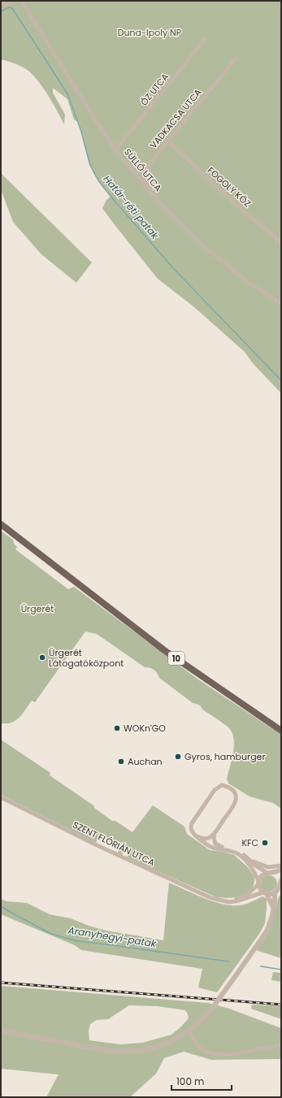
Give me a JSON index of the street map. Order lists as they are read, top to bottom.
{
  "streets": {
    "main road": ["10"],
    "street": [
      "ŐZ UTCA",
      "VADKACSA UTCA",
      "SÜLLŐ UTCA",
      "FOGOLY KÖZ",
      "SZENT FLÓRIÁN UTCA"
    ]
  },
  "crossings": [
    ["ŐZ UTCA", "SÜLLŐ UTCA"],
    ["VADKACSA UTCA", "SÜLLŐ UTCA"],
    ["VADKACSA UTCA", "FOGOLY KÖZ"]
  ],
  "water": ["Határ-réti patak", "Aranyhegyi-patak"],
  "parks": ["Duna-Ipoly NP", "Ürgerét"],
  "places": [
    "Ürgerét Látogatóközpont",
    "WOKn'GO",
    "Gyros, hamburger",
    "Auchan",
    "KFC"
  ],
  "scale_bar": "100 m"
}
